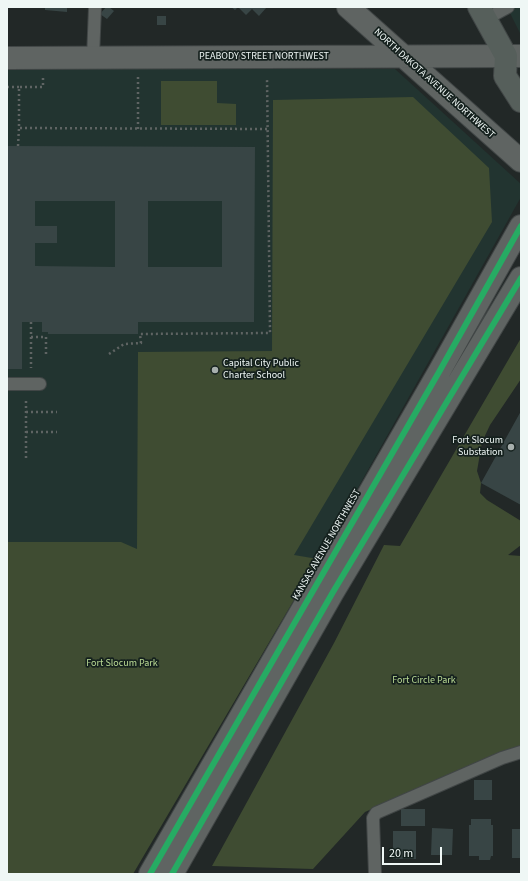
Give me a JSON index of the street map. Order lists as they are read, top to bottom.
{
  "streets": {
    "street": ["PEABODY STREET NORTHWEST", "NORTH DAKOTA AVENUE NORTHWEST", "KANSAS AVENUE NORTHWEST"]
  },
  "crossings": [
    ["PEABODY STREET NORTHWEST", "NORTH DAKOTA AVENUE NORTHWEST"]
  ],
  "parks": ["Fort Slocum Park", "Fort Circle Park"],
  "places": ["Capital City Public Charter School", "Fort Slocum Substation"],
  "scale_bar": "20 m"
}
